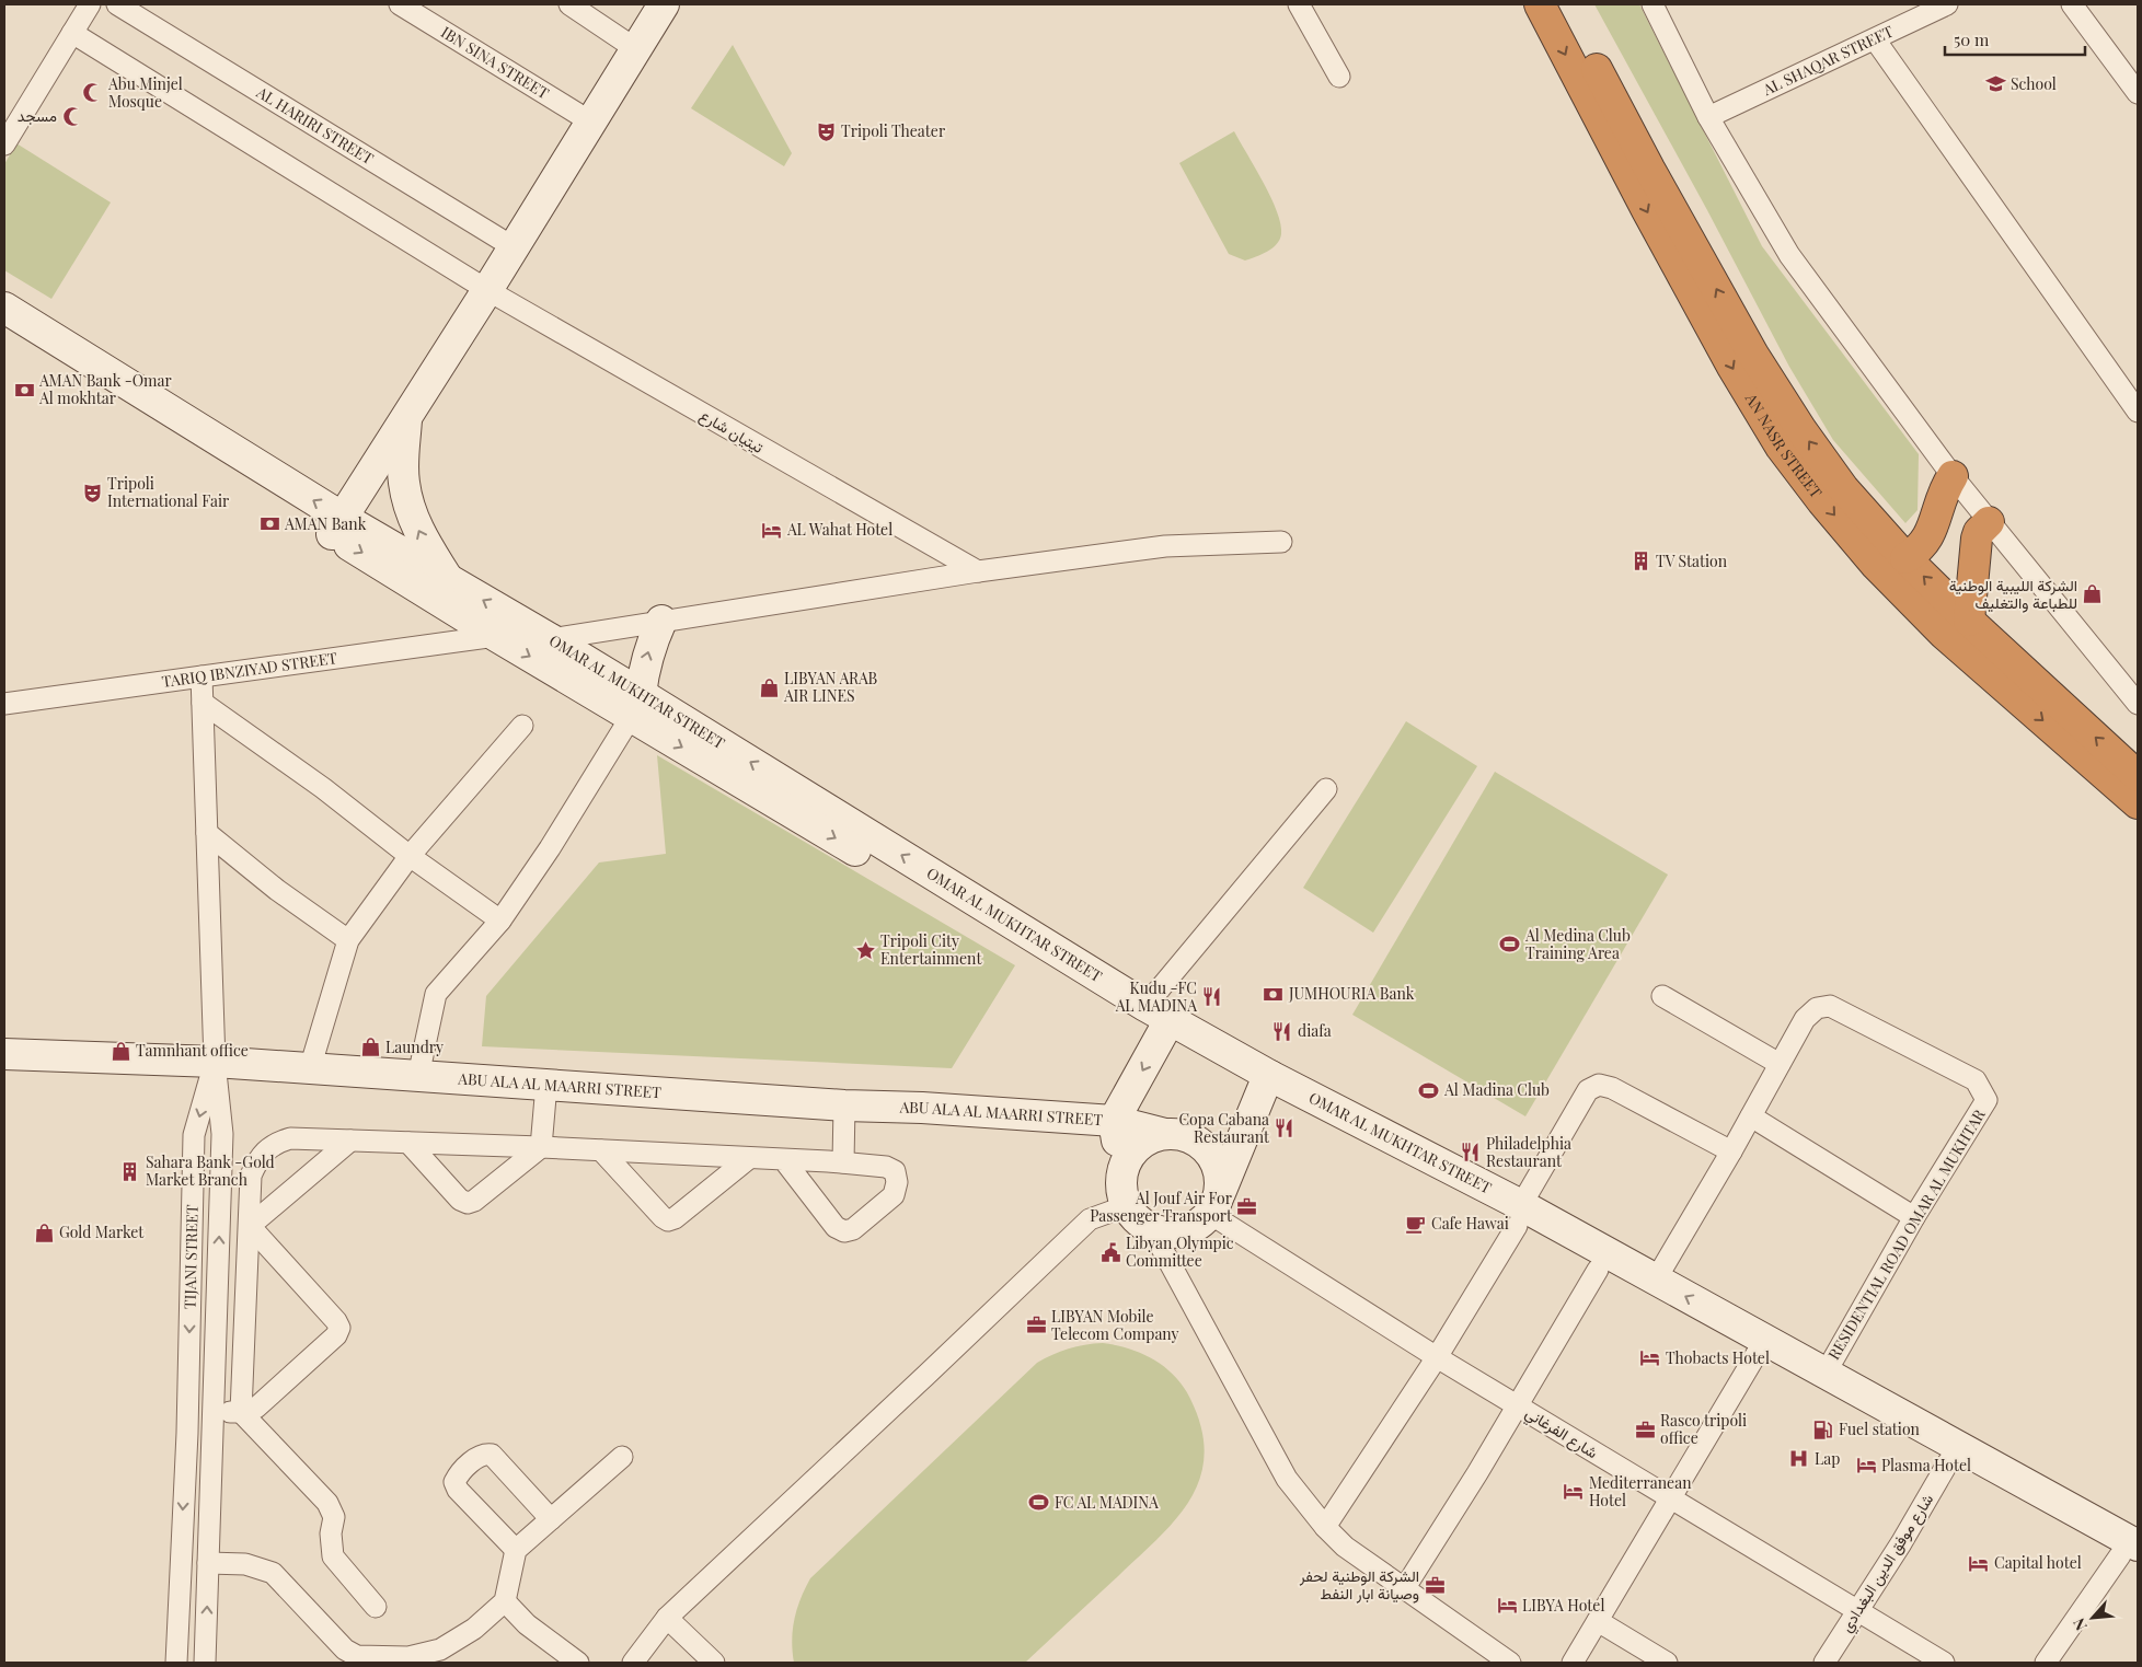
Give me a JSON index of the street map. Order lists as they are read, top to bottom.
{
  "streets": {
    "highway": ["AN NASR STREET"],
    "main road": ["OMAR AL MUKHTAR STREET", "ABU ALA AL MAARRI STREET"],
    "street": [
      "AL SHAQAR STREET",
      "IBN SINA STREET",
      "AL HARIRI STREET",
      "تيتيان شارع",
      "TARIQ IBNZIYAD STREET",
      "RESIDENTIAL ROAD OMAR AL MUKHTAR",
      "TIJANI STREET",
      "شارع الفرغاني",
      "شارع موفق الدين البغدادي"
    ]
  },
  "crossings": [
    ["TARIQ IBNZIYAD STREET", "OMAR AL MUKHTAR STREET"],
    ["OMAR AL MUKHTAR STREET", "RESIDENTIAL ROAD OMAR AL MUKHTAR"],
    ["OMAR AL MUKHTAR STREET", "شارع موفق الدين البغدادي"],
    ["ABU ALA AL MAARRI STREET", "TIJANI STREET"],
    ["ABU ALA AL MAARRI STREET", "شارع الفرغاني"],
    ["شارع الفرغاني", "شارع موفق الدين البغدادي"]
  ],
  "places": {
    "school or university": ["School"],
    "mosque": ["Abu Minjel Mosque", "مسجد"],
    "theatre": ["Tripoli Theater", "Tripoli International Fair"],
    "bank": ["AMAN Bank -Omar Al mokhtar", "AMAN Bank", "JUMHOURIA Bank"],
    "hotel": [
      "AL Wahat Hotel",
      "Thobacts Hotel",
      "Plasma Hotel",
      "Mediterranean Hotel",
      "Capital hotel",
      "LIBYA Hotel"
    ],
    "building": ["TV Station", "Sahara Bank -Gold Market Branch"],
    "shop": [
      "الشركة الليبية الوطنية للطباعة والتغليف",
      "LIBYAN ARAB AIR LINES",
      "Laundry",
      "Tamnhant office",
      "Gold Market"
    ],
    "sports": ["Al Medina Club Training Area", "Al Madina Club", "FC AL MADINA"],
    "place": ["Tripoli City Entertainment"],
    "restaurant": [
      "Kudu -FC AL MADINA",
      "diafa",
      "Copa Cabana Restaurant",
      "Philadelphia Restaurant"
    ],
    "office": [
      "Al Jouf Air For Passenger Transport",
      "LIBYAN Mobile Telecom Company",
      "Rasco tripoli office",
      "الشركة الوطنية لحفر وصيانة ابار النفط"
    ],
    "cafe": ["Cafe Hawai"],
    "public building": ["Libyan Olympic Committee"],
    "fuel station": ["Fuel station"],
    "hospital": ["Lap"]
  },
  "scale_bar": "50 m",
  "north": "bottom left"
}
